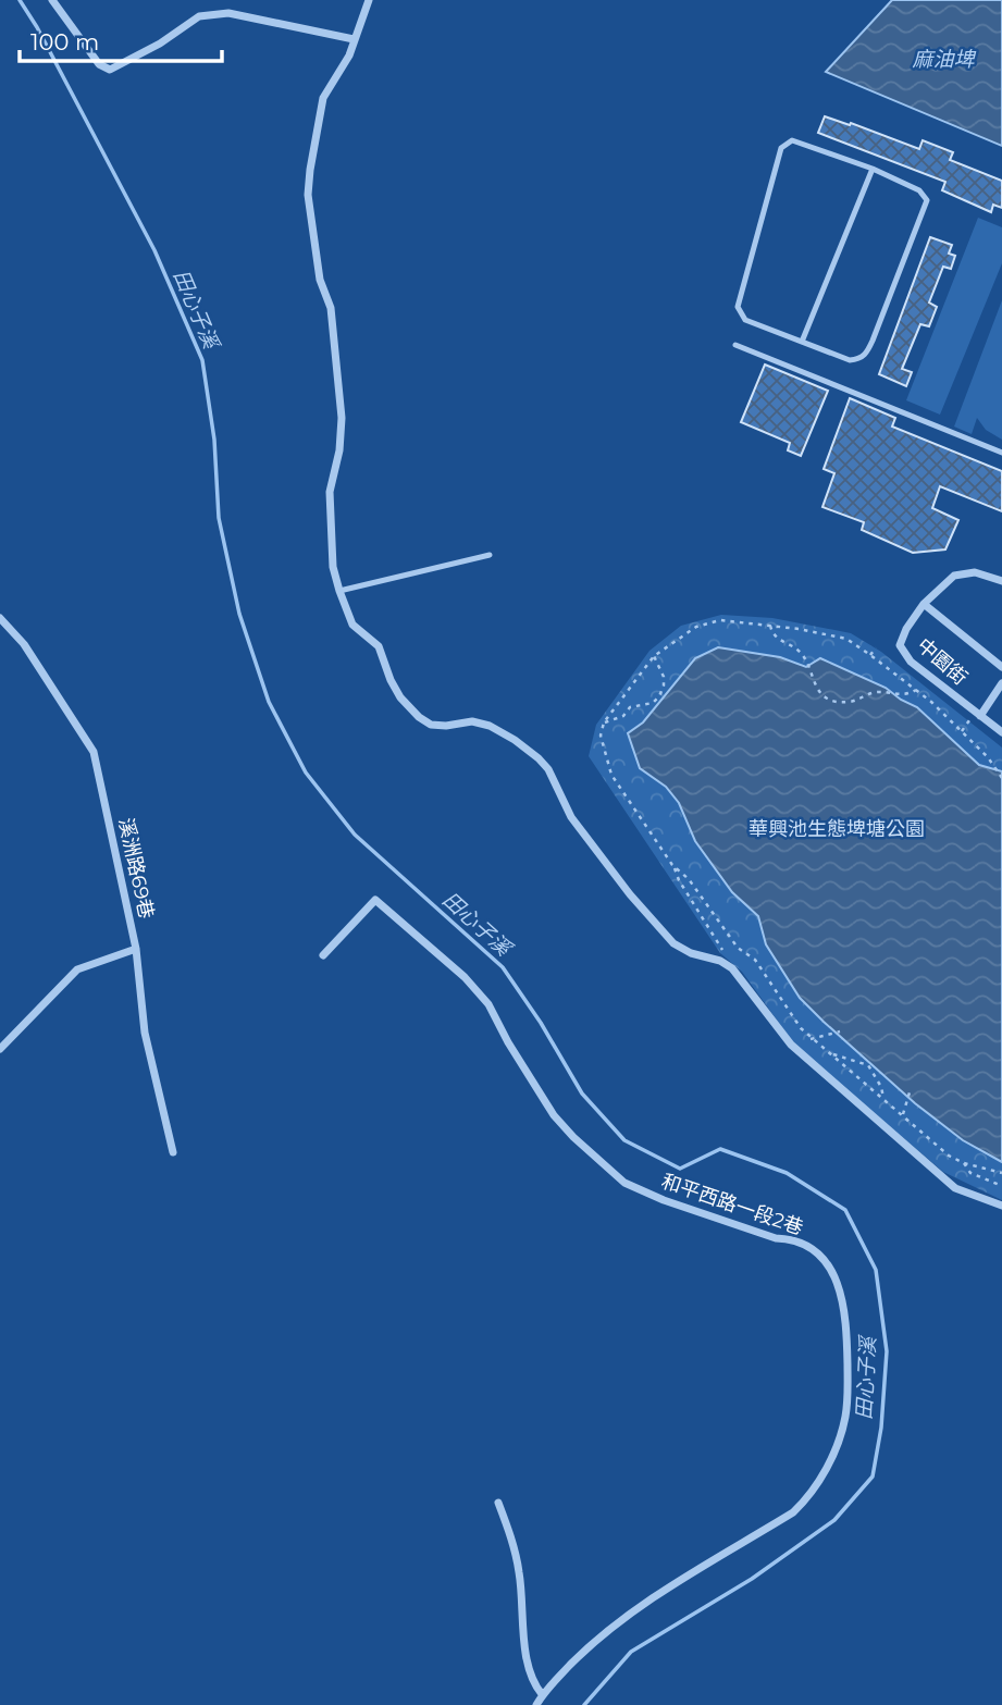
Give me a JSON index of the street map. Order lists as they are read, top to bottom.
{
  "streets": {
    "street": ["中園街", "溪洲路69巷", "和平西路一段2巷"]
  },
  "water": ["麻油埤", "田心子溪"],
  "parks": ["華興池生態埤塘公園"],
  "scale_bar": "100 m"
}
